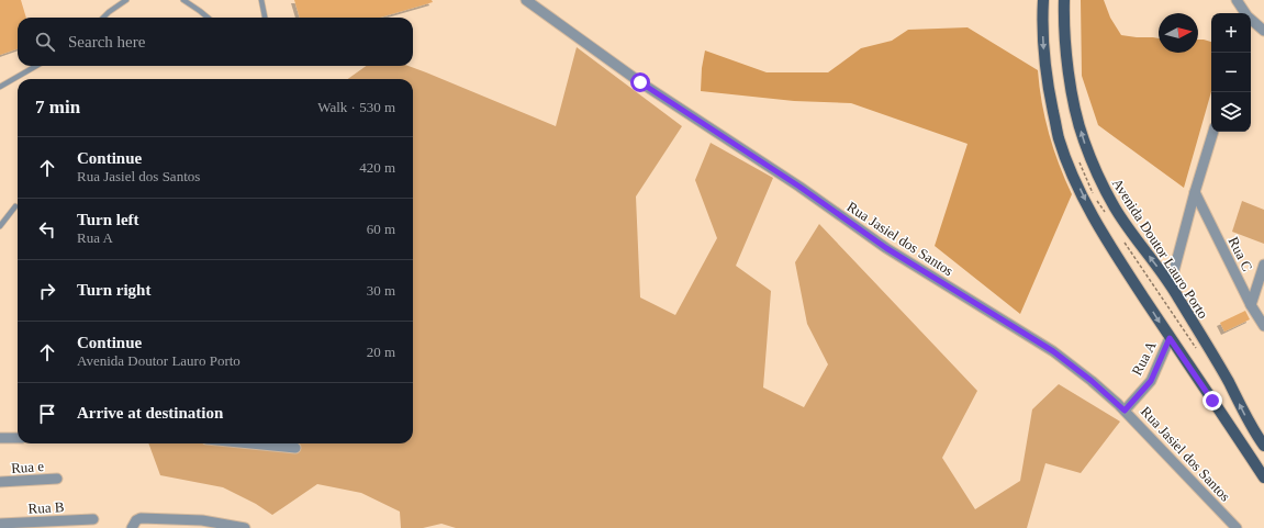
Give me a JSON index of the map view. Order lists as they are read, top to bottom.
{
  "streets": {
    "main road": ["Avenida Doutor Lauro Porto"],
    "street": [
      "Rua Jasiel dos Santos",
      "Rua C",
      "Rua A",
      "Rua e",
      "Rua B"
    ]
  },
  "crossings": [
    ["Rua Jasiel dos Santos", "Rua A"]
  ],
  "north": "right",
  "page": {
    "map_buttons": ["+", "−"],
    "search": "Search here",
    "heading": ["7 min", "Walk · 530 m"],
    "list": [
      ["Continue", "Rua Jasiel dos Santos", "420 m"],
      ["Turn left", "Rua A", "60 m"],
      ["Turn right", "30 m"],
      ["Continue", "Avenida Doutor Lauro Porto", "20 m"],
      "Arrive at destination"
    ]
  }
}
